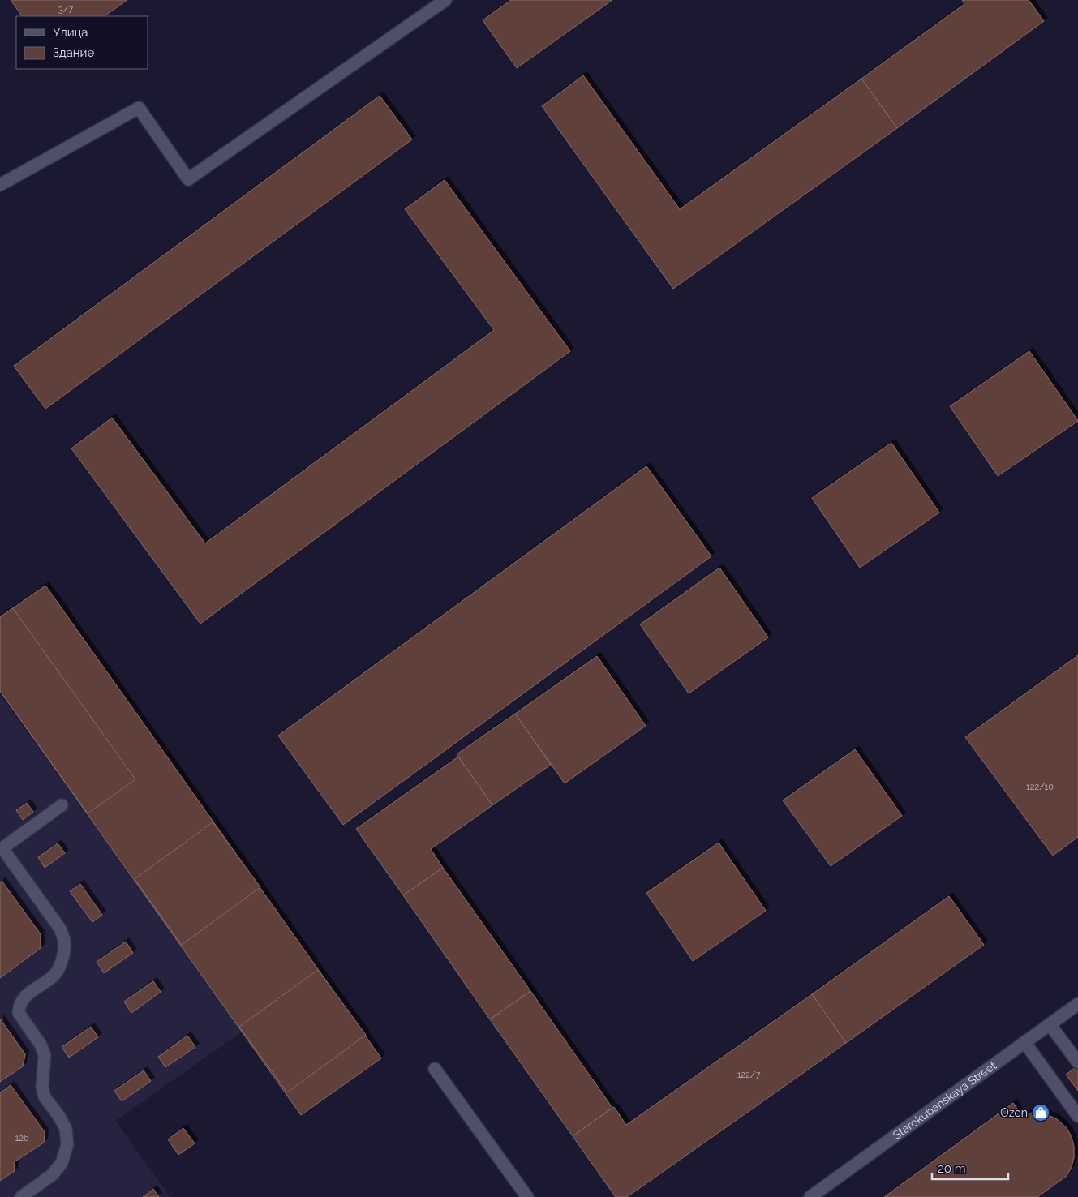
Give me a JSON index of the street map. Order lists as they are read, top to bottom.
{
  "streets": {
    "street": ["Starokubanskaya Street"]
  },
  "places": {
    "shop": ["Ozon"]
  },
  "house_numbers": [
    "3/7",
    "122/10",
    "122/7",
    "126"
  ],
  "legend": ["Улица", "Здание"],
  "scale_bar": "20 m"
}
